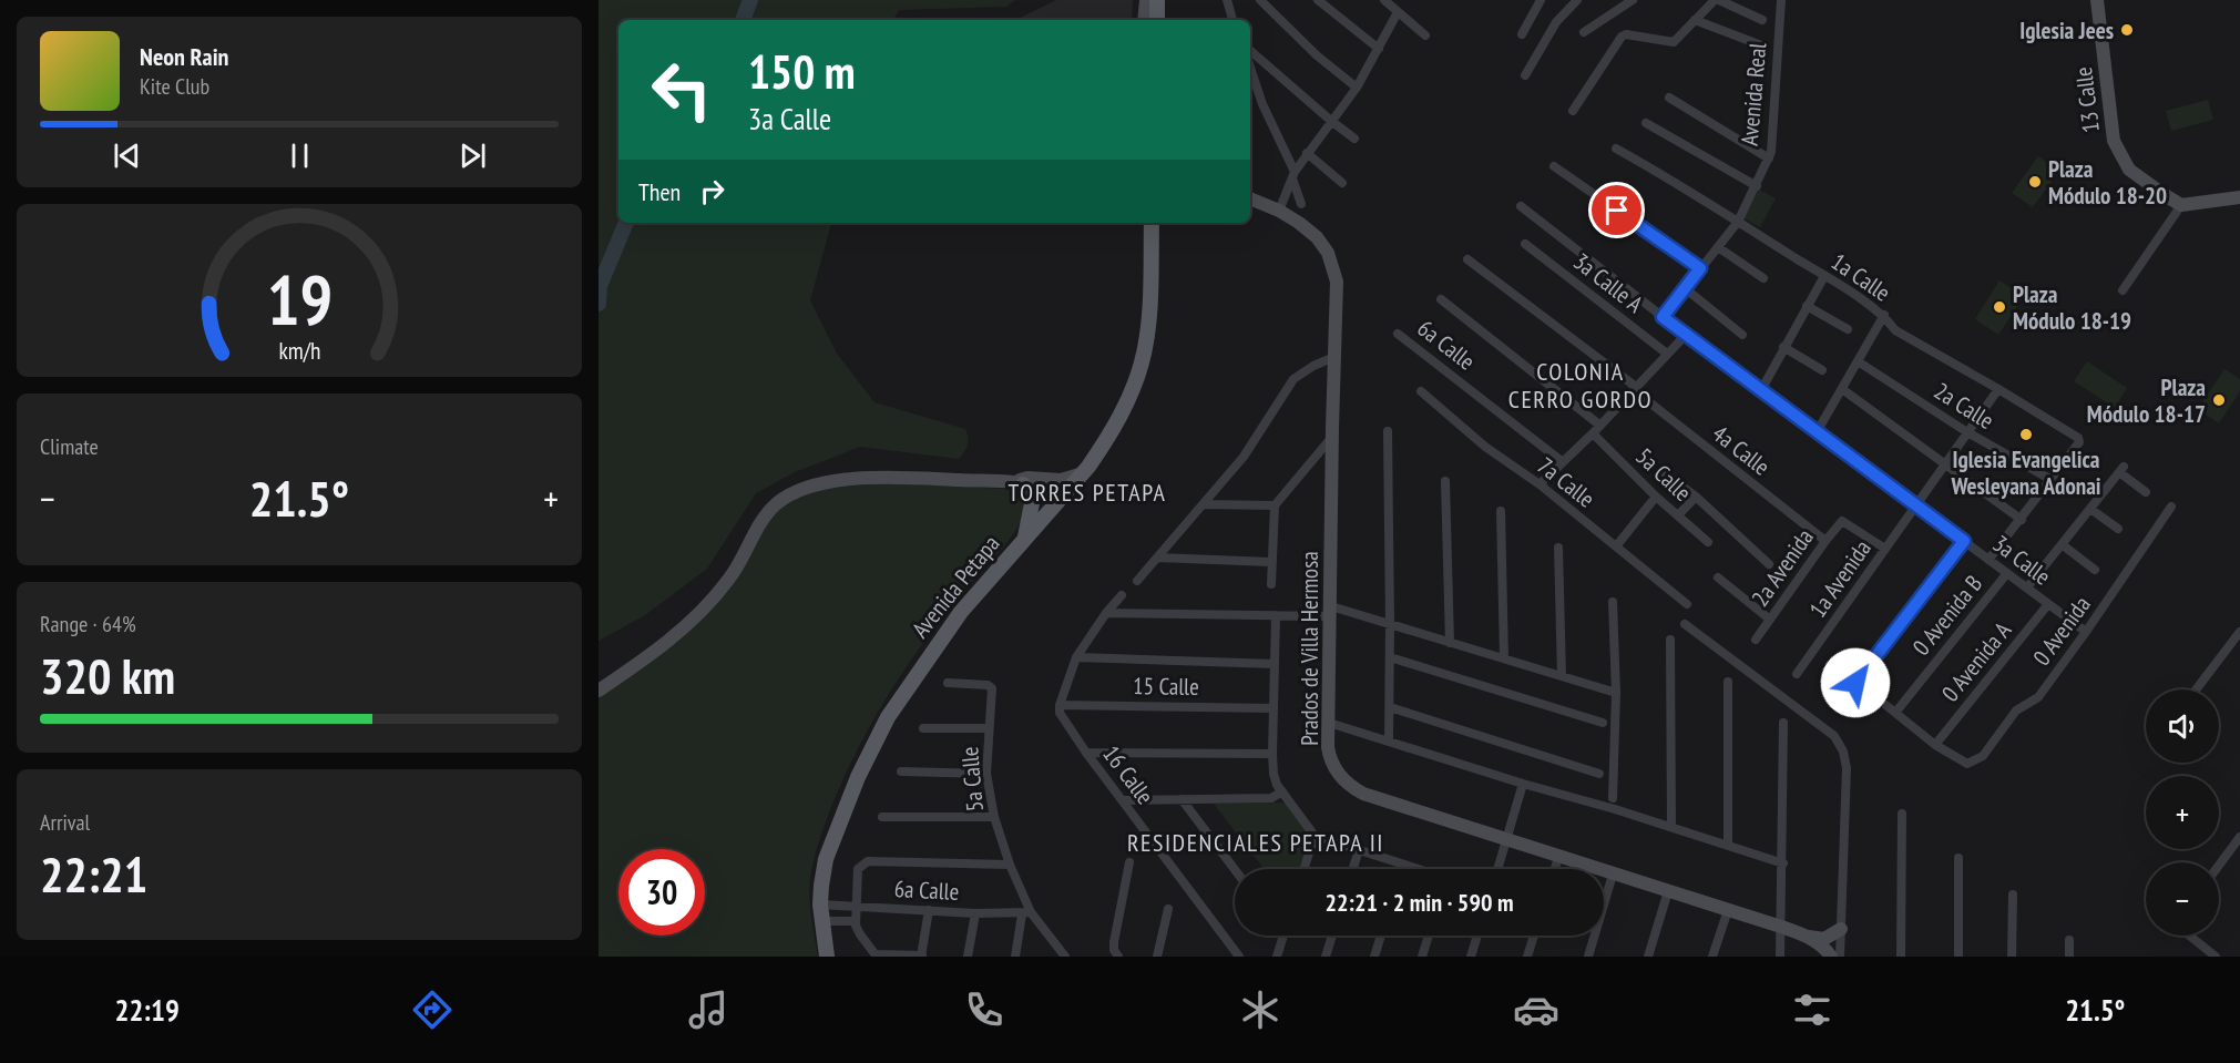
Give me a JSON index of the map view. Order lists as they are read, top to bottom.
{
  "streets": {
    "main road": ["13 Calle", "Avenida Petapa", "Prados de Villa Hermosa"],
    "street": [
      "Avenida Real",
      "1a Calle",
      "3a Calle A",
      "6a Calle",
      "2a Calle",
      "4a Calle",
      "5a Calle",
      "7a Calle",
      "3a Calle",
      "2a Avenida",
      "1a Avenida",
      "0 Avenida B",
      "0 Avenida",
      "0 Avenida A",
      "15 Calle",
      "16 Calle"
    ]
  },
  "crossings": [
    ["Avenida Real", "1a Calle"],
    ["Avenida Real", "3a Calle"],
    ["1a Calle", "0 Avenida B"],
    ["6a Calle", "5a Calle"],
    ["6a Calle", "Avenida Petapa"],
    ["2a Calle", "0 Avenida B"],
    ["4a Calle", "2a Avenida"],
    ["3a Calle", "1a Avenida"],
    ["3a Calle", "0 Avenida B"],
    ["3a Calle", "0 Avenida"],
    ["3a Calle", "0 Avenida A"],
    ["2a Avenida", "1a Avenida"],
    ["0 Avenida", "0 Avenida A"],
    ["15 Calle", "16 Calle"]
  ],
  "districts": ["COLONIA CERRO GORDO", "TORRES PETAPA", "RESIDENCIALES PETAPA II"],
  "places": [
    "Iglesia Jees",
    "Plaza Módulo 18-20",
    "Plaza Módulo 18-19",
    "Plaza Módulo 18-17",
    "Iglesia Evangelica Wesleyana Adonai"
  ],
  "page": {
    "turn": ["150 m", "3a Calle"],
    "song": ["Neon Rain", "Kite Club"],
    "then": "Then",
    "tile": [
      "Climate",
      ["Range · 64%", "320 km"],
      ["Arrival", "22:21"]
    ],
    "heat": ["−", "21.5°", "+"],
    "map_buttons": ["+", "−"],
    "limit": "30",
    "trip": "22:21 · 2 min · 590 m",
    "tabs": ["22:19", "21.5°"],
    "gauge": ["19", "km/h"]
  }
}
